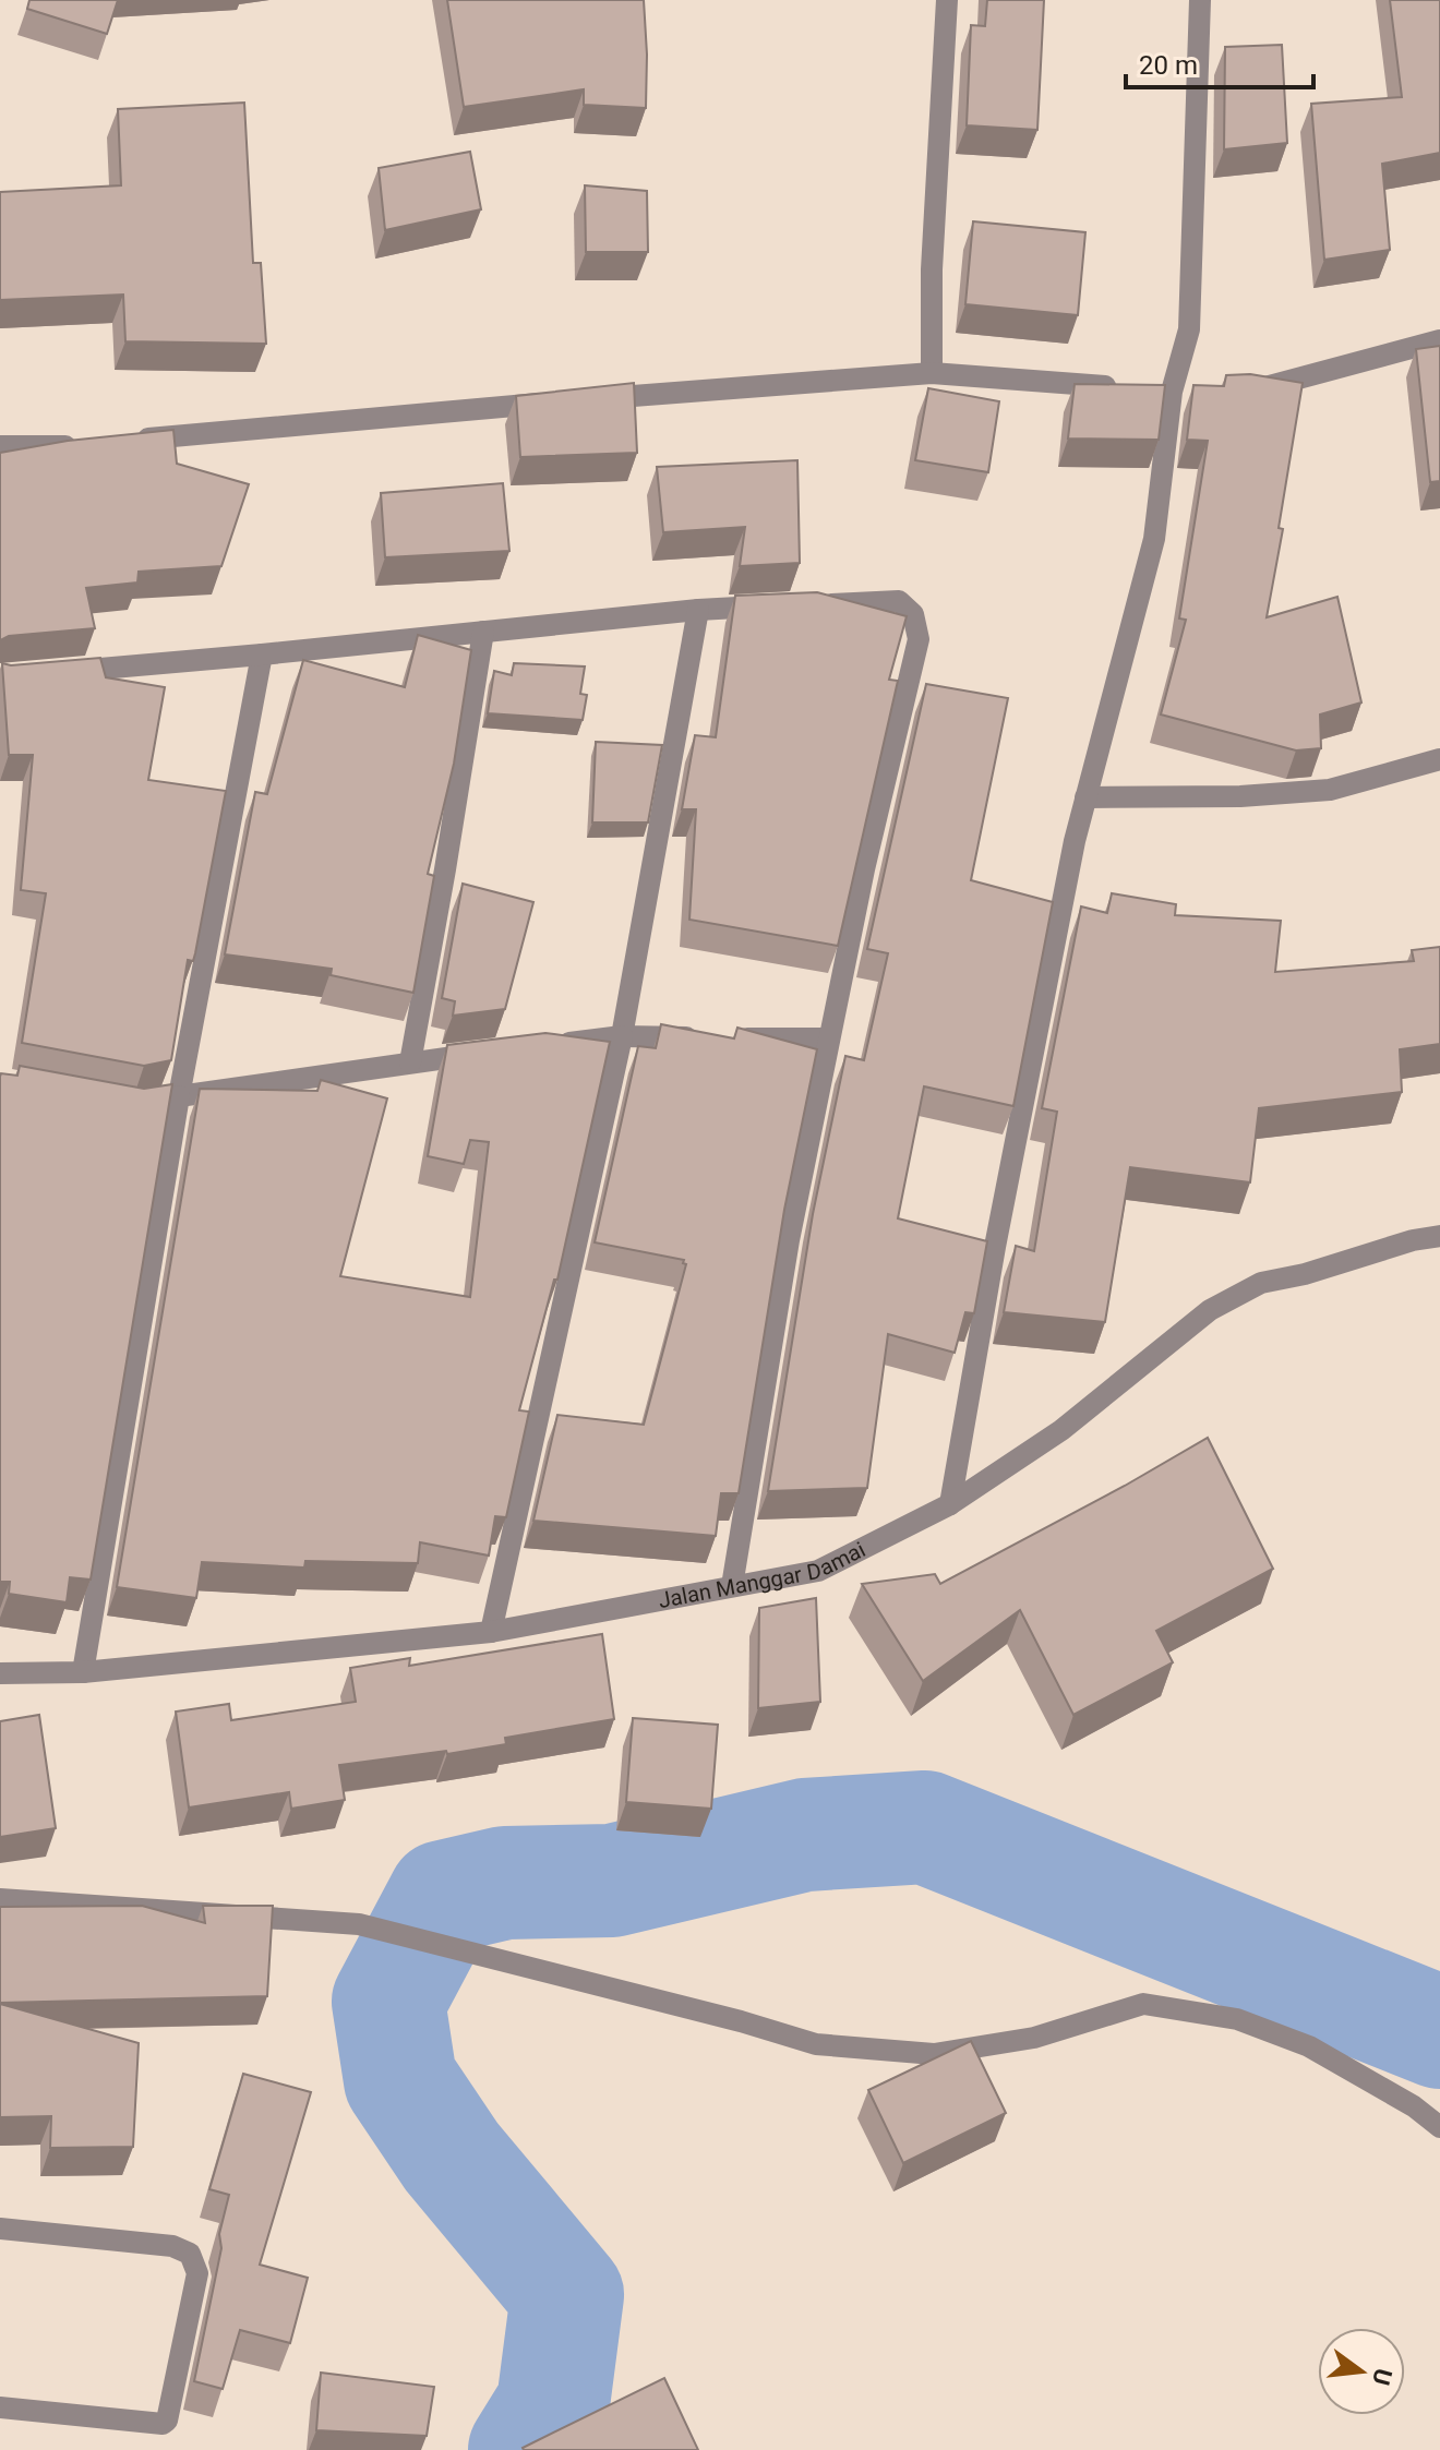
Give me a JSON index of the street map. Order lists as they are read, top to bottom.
{
  "streets": {
    "street": ["Jalan Manggar Damai"]
  },
  "scale_bar": "20 m",
  "north": "right"
}
